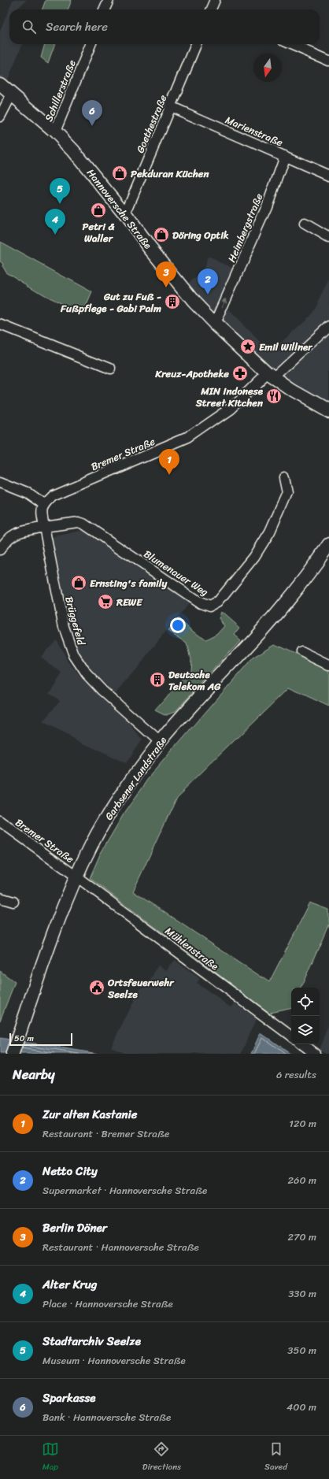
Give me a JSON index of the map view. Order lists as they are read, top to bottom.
{
  "streets": {
    "main road": ["Hannoversche Straße", "Garbsener Landstraße"],
    "street": [
      "Schillerstraße",
      "Goethestraße",
      "Marienstraße",
      "Heimbergstraße",
      "Bremer Straße",
      "Blumenauer Weg",
      "Brüggefeld",
      "Mühlenstraße"
    ]
  },
  "crossings": [
    ["Schillerstraße", "Hannoversche Straße"],
    ["Goethestraße", "Marienstraße"],
    ["Goethestraße", "Hannoversche Straße"],
    ["Marienstraße", "Heimbergstraße"],
    ["Hannoversche Straße", "Heimbergstraße"],
    ["Hannoversche Straße", "Bremer Straße"],
    ["Bremer Straße", "Garbsener Landstraße"],
    ["Bremer Straße", "Mühlenstraße"],
    ["Blumenauer Weg", "Brüggefeld"],
    ["Brüggefeld", "Garbsener Landstraße"],
    ["Garbsener Landstraße", "Mühlenstraße"]
  ],
  "one_way": ["Heimbergstraße"],
  "places": {
    "shop": [
      "Pekduran Küchen",
      "Petri & Waller",
      "Döring Optik",
      "Ernsting's family"
    ],
    "building": ["Gut zu Fuß - Fußpflege - Gabi Palm", "Deutsche Telekom AG"],
    "place": ["Emil Willner"],
    "pharmacy": ["Kreuz-Apotheke"],
    "restaurant": ["MIN Indonese Street Kitchen"],
    "supermarket": ["REWE"],
    "public building": ["Ortsfeuerwehr Seelze"]
  },
  "scale_bar": "50 m",
  "north": "bottom",
  "page": {
    "search": "Search here",
    "pins": [
      "6",
      "5",
      "4",
      "3",
      "2",
      "1"
    ],
    "scale": "50 m",
    "heading": ["Nearby", "6 results"],
    "list": [
      {
        "mark": "1",
        "name": "Zur alten Kastanie",
        "note": "Restaurant · Bremer Straße",
        "value": "120 m"
      },
      {
        "mark": "2",
        "name": "Netto City",
        "note": "Supermarket · Hannoversche Straße",
        "value": "260 m"
      },
      {
        "mark": "3",
        "name": "Berlin Döner",
        "note": "Restaurant · Hannoversche Straße",
        "value": "270 m"
      },
      {
        "mark": "4",
        "name": "Alter Krug",
        "note": "Place · Hannoversche Straße",
        "value": "330 m"
      },
      {
        "mark": "5",
        "name": "Stadtarchiv Seelze",
        "note": "Museum · Hannoversche Straße",
        "value": "350 m"
      },
      {
        "mark": "6",
        "name": "Sparkasse",
        "note": "Bank · Hannoversche Straße",
        "value": "400 m"
      }
    ],
    "nav": ["Map", "Directions", "Saved"]
  }
}
